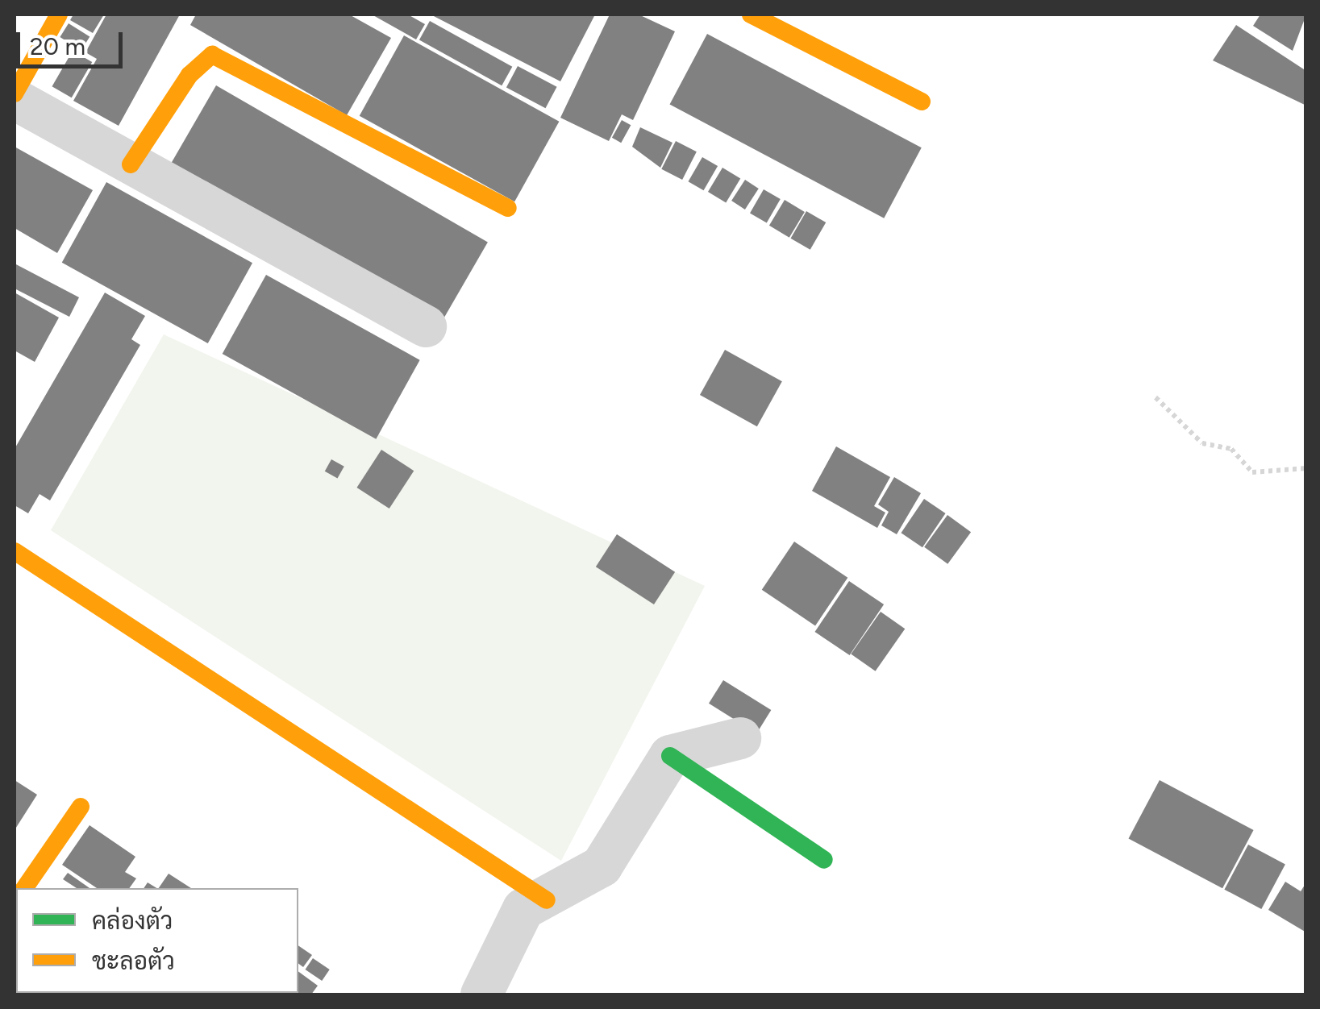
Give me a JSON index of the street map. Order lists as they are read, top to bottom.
{
  "legend": ["คล่องตัว", "ชะลอตัว"],
  "scale_bar": "20 m"
}
